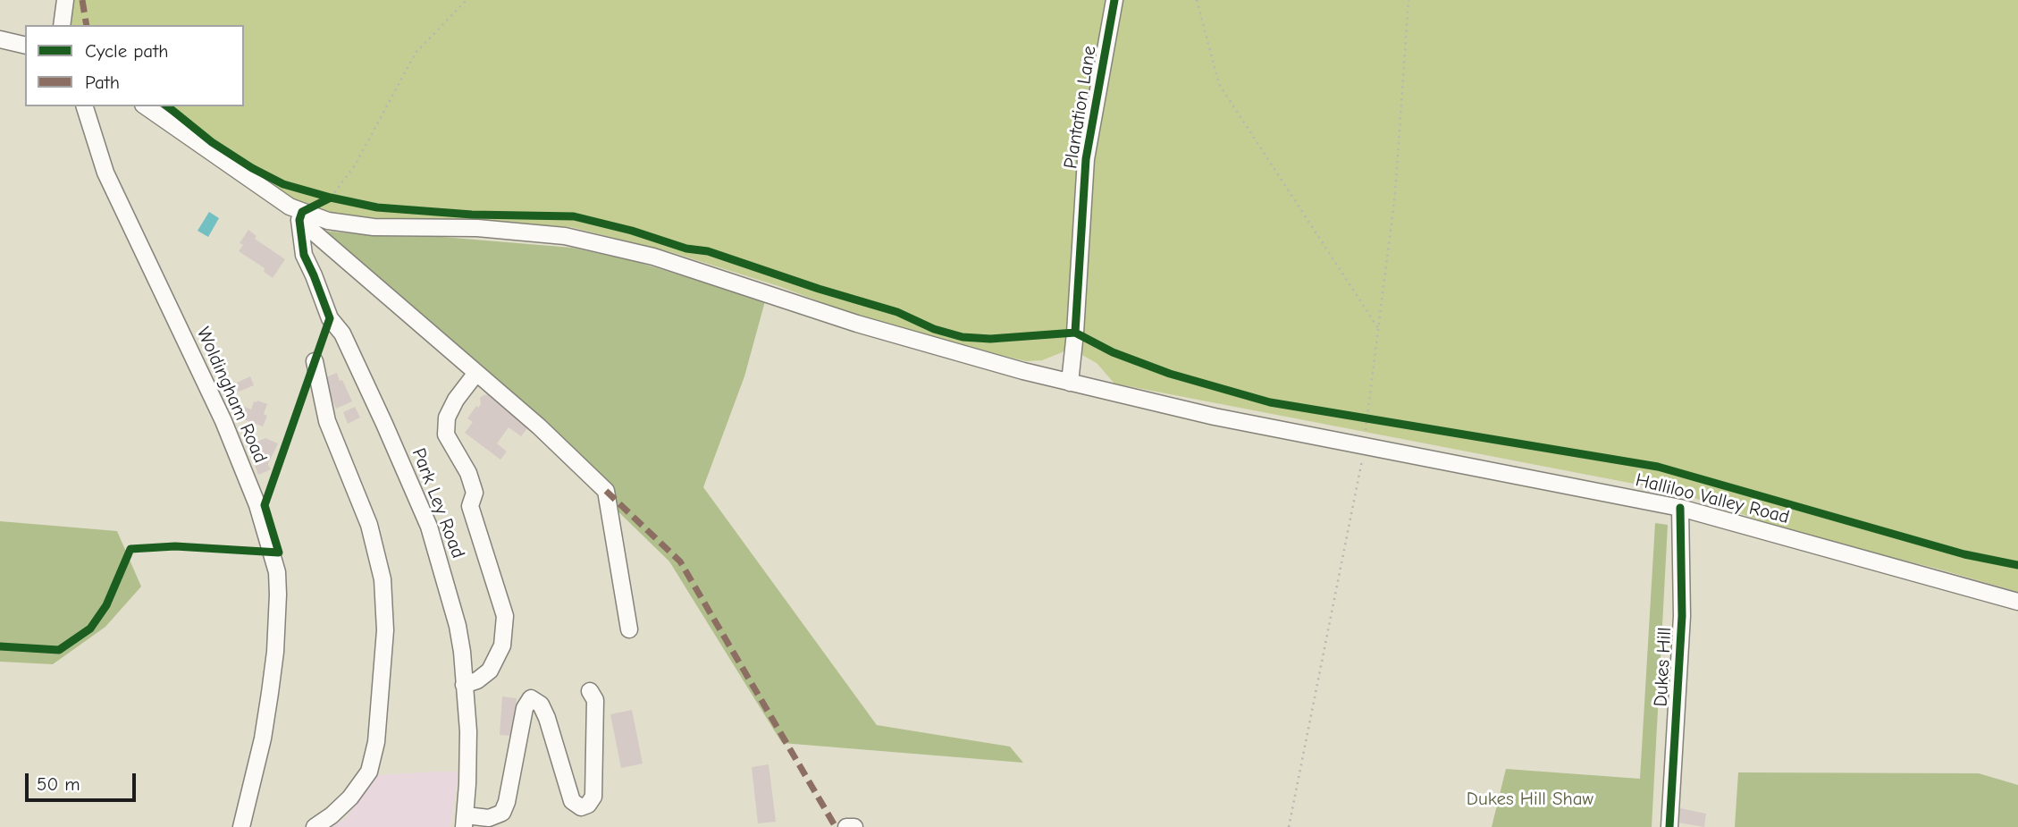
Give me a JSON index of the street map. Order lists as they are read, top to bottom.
{
  "streets": {
    "street": [
      "Plantation Lane",
      "Woldingham Road",
      "Halliloo Valley Road",
      "Park Ley Road",
      "Dukes Hill"
    ]
  },
  "crossings": [
    ["Plantation Lane", "Halliloo Valley Road"],
    ["Halliloo Valley Road", "Park Ley Road"],
    ["Halliloo Valley Road", "Dukes Hill"]
  ],
  "parks": ["Dukes Hill Shaw"],
  "legend": ["Cycle path", "Path"],
  "scale_bar": "50 m"
}
